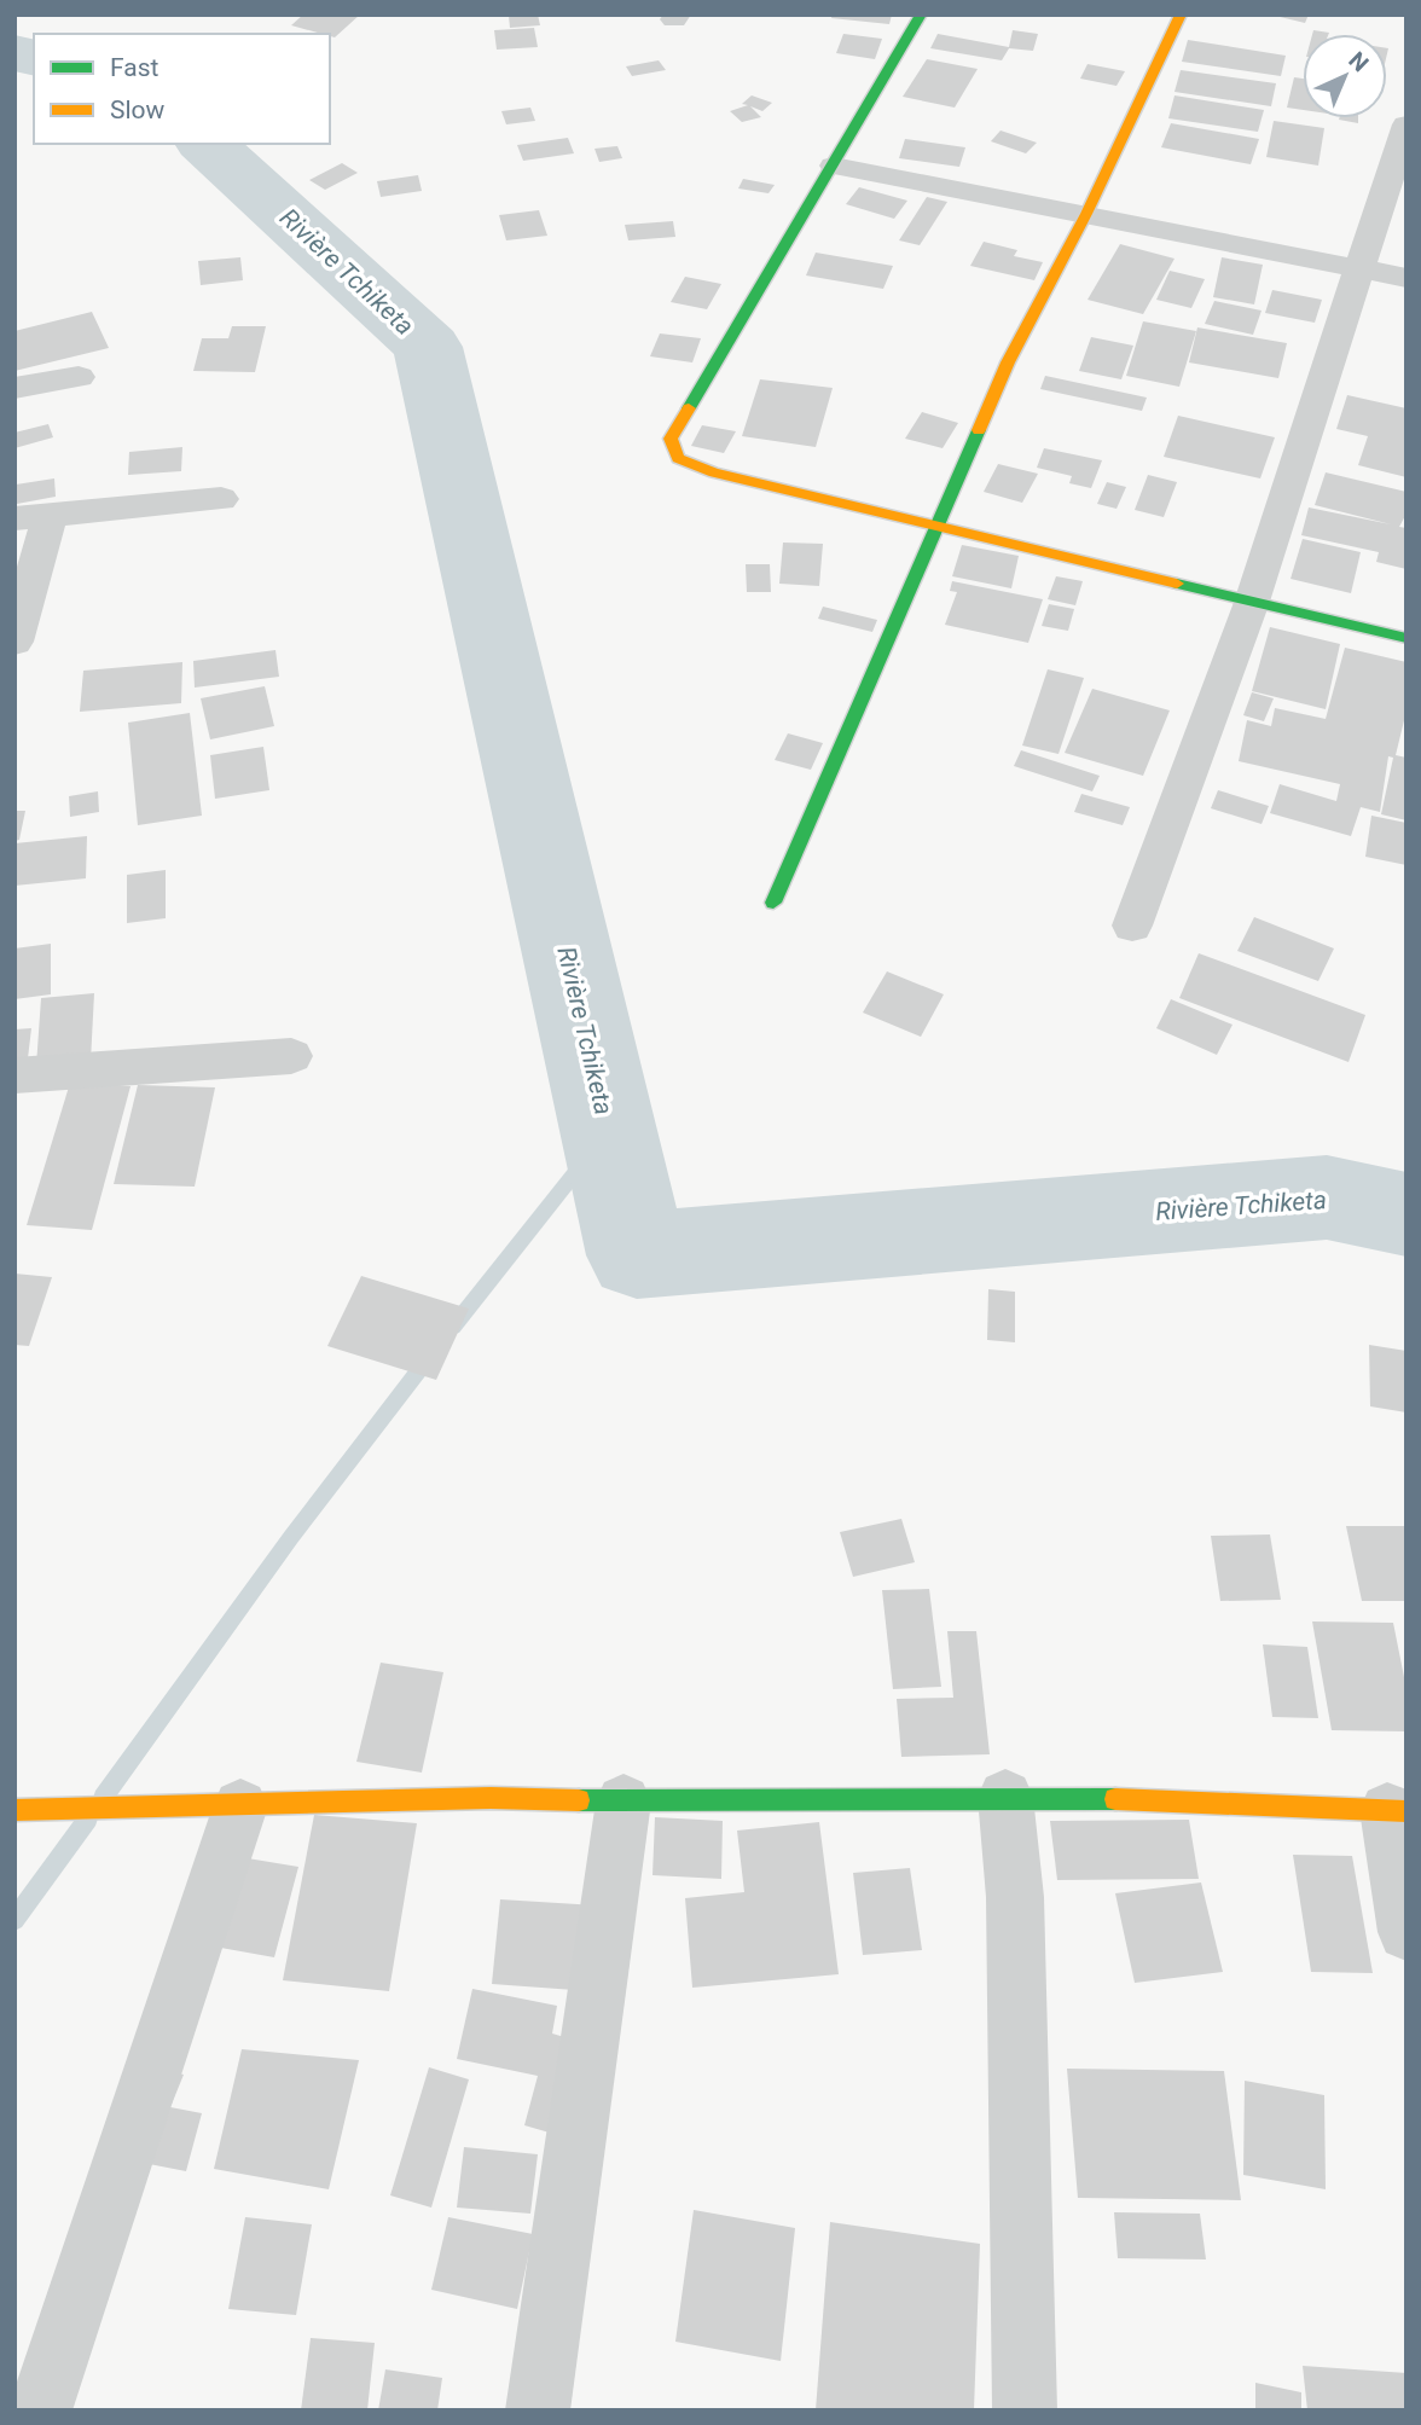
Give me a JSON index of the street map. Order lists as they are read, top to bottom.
{
  "water": ["Rivière Tchiketa"],
  "legend": ["Fast", "Slow"],
  "north": "top right"
}
